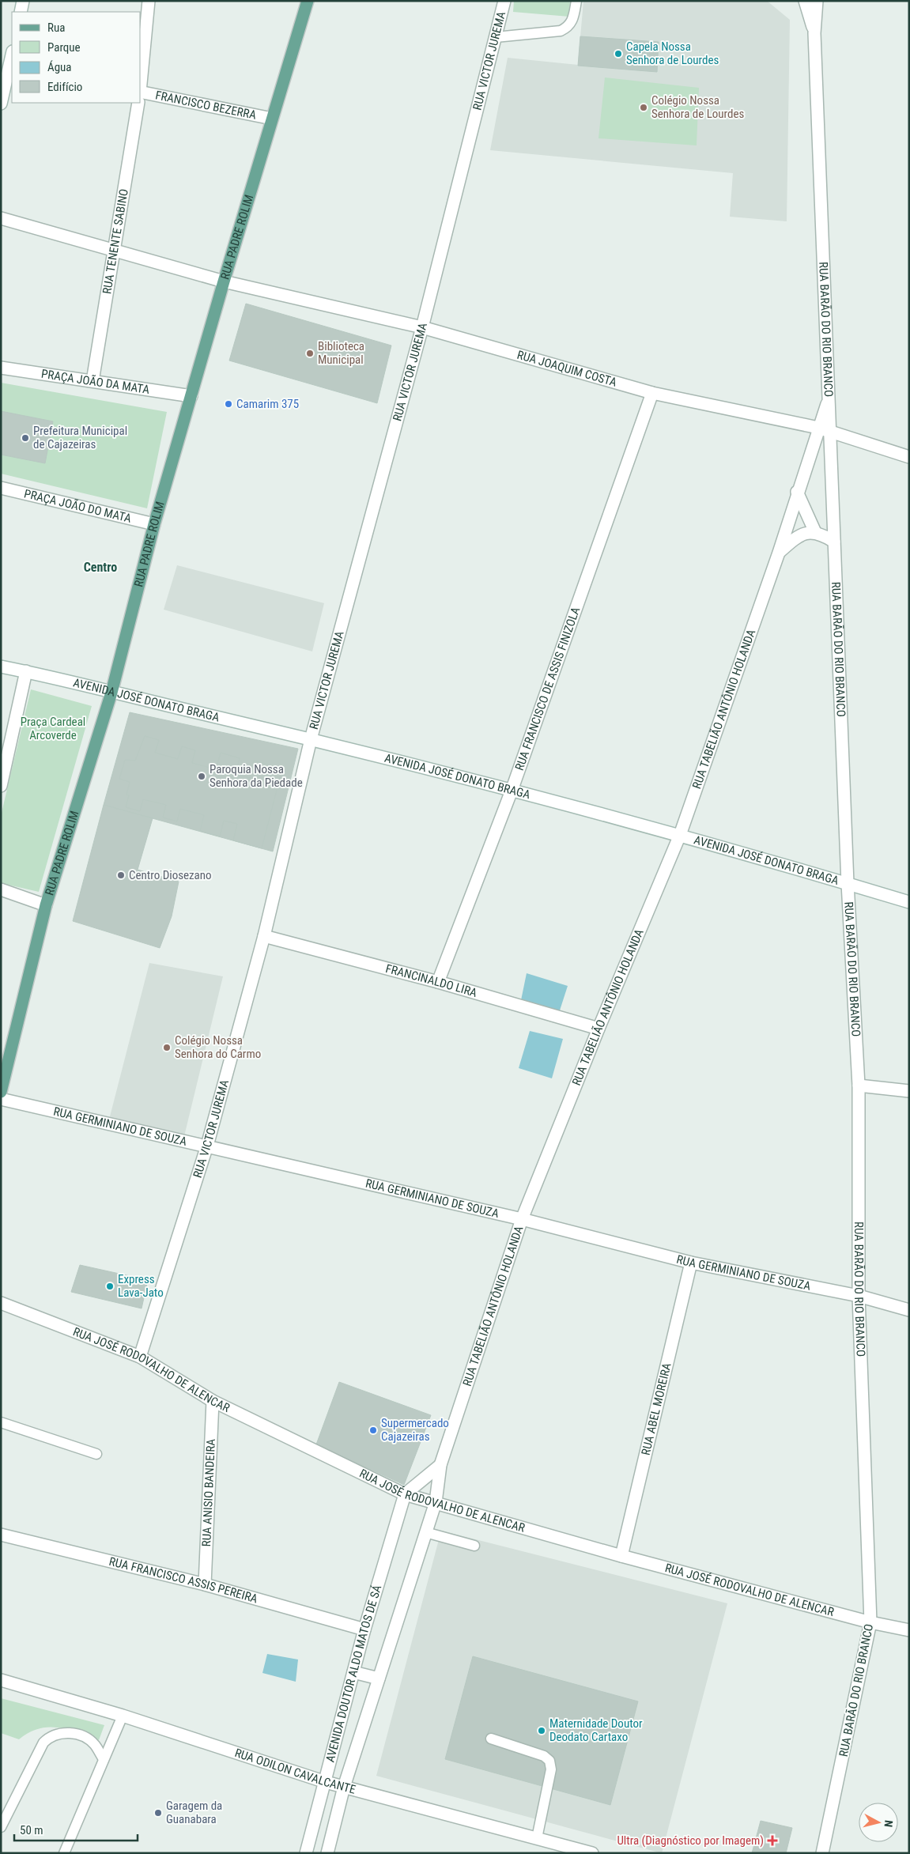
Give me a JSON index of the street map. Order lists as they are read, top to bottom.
{
  "streets": {
    "main road": ["RUA PADRE ROLIM"],
    "street": [
      "RUA VICTOR JUREMA",
      "FRANCISCO BEZERRA",
      "RUA TENENTE SABINO",
      "RUA BARĀO DO RIO BRANCO",
      "RUA JOAQUIM COSTA",
      "PRAÇA JOÃO DA MATA",
      "PRAÇA JOÃO DO MATA",
      "RUA FRANCISCO DE ASSIS FINIZOLA",
      "AVENIDA JOSÉ DONATO BRAGA",
      "RUA TABELIÃO ANTÔNIO HOLANDA",
      "FRANCINALDO LIRA",
      "RUA GERMINIANO DE SOUZA",
      "RUA JOSÉ RODOVALHO DE ALENCAR",
      "RUA ABEL MOREIRA",
      "RUA ANISIO BANDEIRA",
      "RUA FRANCISCO ASSIS PEREIRA",
      "AVENIDA DOUTOR ALDO MATOS DE SÁ",
      "RUA ODILON CAVALCANTE"
    ]
  },
  "crossings": [
    ["RUA VICTOR JUREMA", "RUA JOAQUIM COSTA"],
    ["RUA VICTOR JUREMA", "AVENIDA JOSÉ DONATO BRAGA"],
    ["RUA VICTOR JUREMA", "FRANCINALDO LIRA"],
    ["RUA VICTOR JUREMA", "RUA GERMINIANO DE SOUZA"],
    ["RUA VICTOR JUREMA", "RUA JOSÉ RODOVALHO DE ALENCAR"],
    ["FRANCISCO BEZERRA", "RUA PADRE ROLIM"],
    ["RUA PADRE ROLIM", "RUA JOAQUIM COSTA"],
    ["RUA PADRE ROLIM", "PRAÇA JOÃO DA MATA"],
    ["RUA PADRE ROLIM", "PRAÇA JOÃO DO MATA"],
    ["RUA PADRE ROLIM", "AVENIDA JOSÉ DONATO BRAGA"],
    ["RUA TENENTE SABINO", "RUA JOAQUIM COSTA"],
    ["RUA TENENTE SABINO", "PRAÇA JOÃO DA MATA"],
    ["RUA BARĀO DO RIO BRANCO", "RUA JOAQUIM COSTA"],
    ["RUA BARĀO DO RIO BRANCO", "AVENIDA JOSÉ DONATO BRAGA"],
    ["RUA BARĀO DO RIO BRANCO", "RUA TABELIÃO ANTÔNIO HOLANDA"],
    ["RUA BARĀO DO RIO BRANCO", "RUA GERMINIANO DE SOUZA"],
    ["RUA BARĀO DO RIO BRANCO", "RUA JOSÉ RODOVALHO DE ALENCAR"],
    ["RUA JOAQUIM COSTA", "RUA FRANCISCO DE ASSIS FINIZOLA"],
    ["RUA JOAQUIM COSTA", "RUA TABELIÃO ANTÔNIO HOLANDA"],
    ["RUA FRANCISCO DE ASSIS FINIZOLA", "AVENIDA JOSÉ DONATO BRAGA"],
    ["RUA FRANCISCO DE ASSIS FINIZOLA", "FRANCINALDO LIRA"],
    ["AVENIDA JOSÉ DONATO BRAGA", "RUA TABELIÃO ANTÔNIO HOLANDA"],
    ["RUA TABELIÃO ANTÔNIO HOLANDA", "FRANCINALDO LIRA"],
    ["RUA TABELIÃO ANTÔNIO HOLANDA", "RUA GERMINIANO DE SOUZA"],
    ["RUA TABELIÃO ANTÔNIO HOLANDA", "RUA JOSÉ RODOVALHO DE ALENCAR"],
    ["RUA TABELIÃO ANTÔNIO HOLANDA", "AVENIDA DOUTOR ALDO MATOS DE SÁ"],
    ["RUA GERMINIANO DE SOUZA", "RUA ABEL MOREIRA"],
    ["RUA JOSÉ RODOVALHO DE ALENCAR", "RUA ABEL MOREIRA"],
    ["RUA JOSÉ RODOVALHO DE ALENCAR", "RUA ANISIO BANDEIRA"],
    ["RUA JOSÉ RODOVALHO DE ALENCAR", "AVENIDA DOUTOR ALDO MATOS DE SÁ"],
    ["RUA ANISIO BANDEIRA", "RUA FRANCISCO ASSIS PEREIRA"],
    ["RUA FRANCISCO ASSIS PEREIRA", "AVENIDA DOUTOR ALDO MATOS DE SÁ"],
    ["AVENIDA DOUTOR ALDO MATOS DE SÁ", "RUA ODILON CAVALCANTE"]
  ],
  "districts": ["Centro"],
  "parks": ["Praça Cardeal Arcoverde"],
  "places": {
    "other": [
      "Capela Nossa Senhora de Lourdes",
      "Colégio Nossa Senhora de Lourdes",
      "Biblioteca Municipal",
      "Camarim 375",
      "Prefeitura Municipal de Cajazeiras",
      "Paroquia Nossa Senhora da Piedade",
      "Centro Diosezano",
      "Colégio Nossa Senhora do Carmo",
      "Express Lava-Jato",
      "Supermercado Cajazeiras",
      "Maternidade Doutor Deodato Cartaxo",
      "Garagem da Guanabara"
    ],
    "health": ["Ultra (Diagnóstico por Imagem)"]
  },
  "legend": [
    "Rua",
    "Parque",
    "Água",
    "Edifício"
  ],
  "scale_bar": "50 m",
  "north": "right"
}
